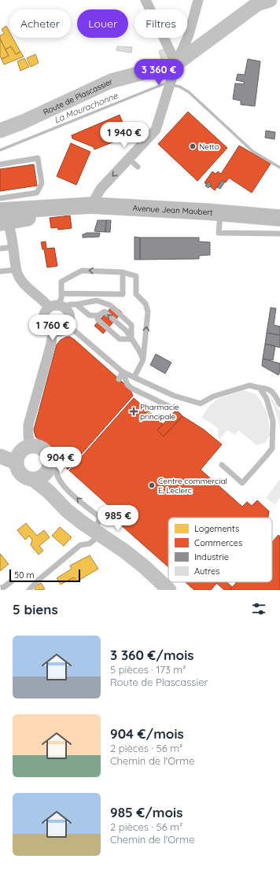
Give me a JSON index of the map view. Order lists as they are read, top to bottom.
{
  "streets": {
    "main road": ["Avenue Jean Maubert"],
    "street": ["Route de Plascassier"]
  },
  "water": ["La Mourachonne"],
  "places": {
    "other": ["Netto", "Centre commercial E. Leclerc"],
    "health": ["Pharmacie principale"]
  },
  "legend": [
    "Logements",
    "Commerces",
    "Industrie",
    "Autres"
  ],
  "scale_bar": "50 m",
  "page": {
    "chip": ["Acheter", "Louer", "Filtres"],
    "price": [
      "3 360 €",
      "1 940 €",
      "1 760 €",
      "904 €",
      "985 €"
    ],
    "scale": "50 m",
    "heading": "5 biens",
    "list": [
      {
        "name": "3 360 €/mois",
        "note": "5 pièces · 173 m² · Route de Plascassier"
      },
      {
        "name": "904 €/mois",
        "note": "2 pièces · 56 m² · Chemin de l'Orme"
      },
      {
        "name": "985 €/mois",
        "note": "2 pièces · 56 m² · Chemin de l'Orme"
      }
    ]
  }
}
